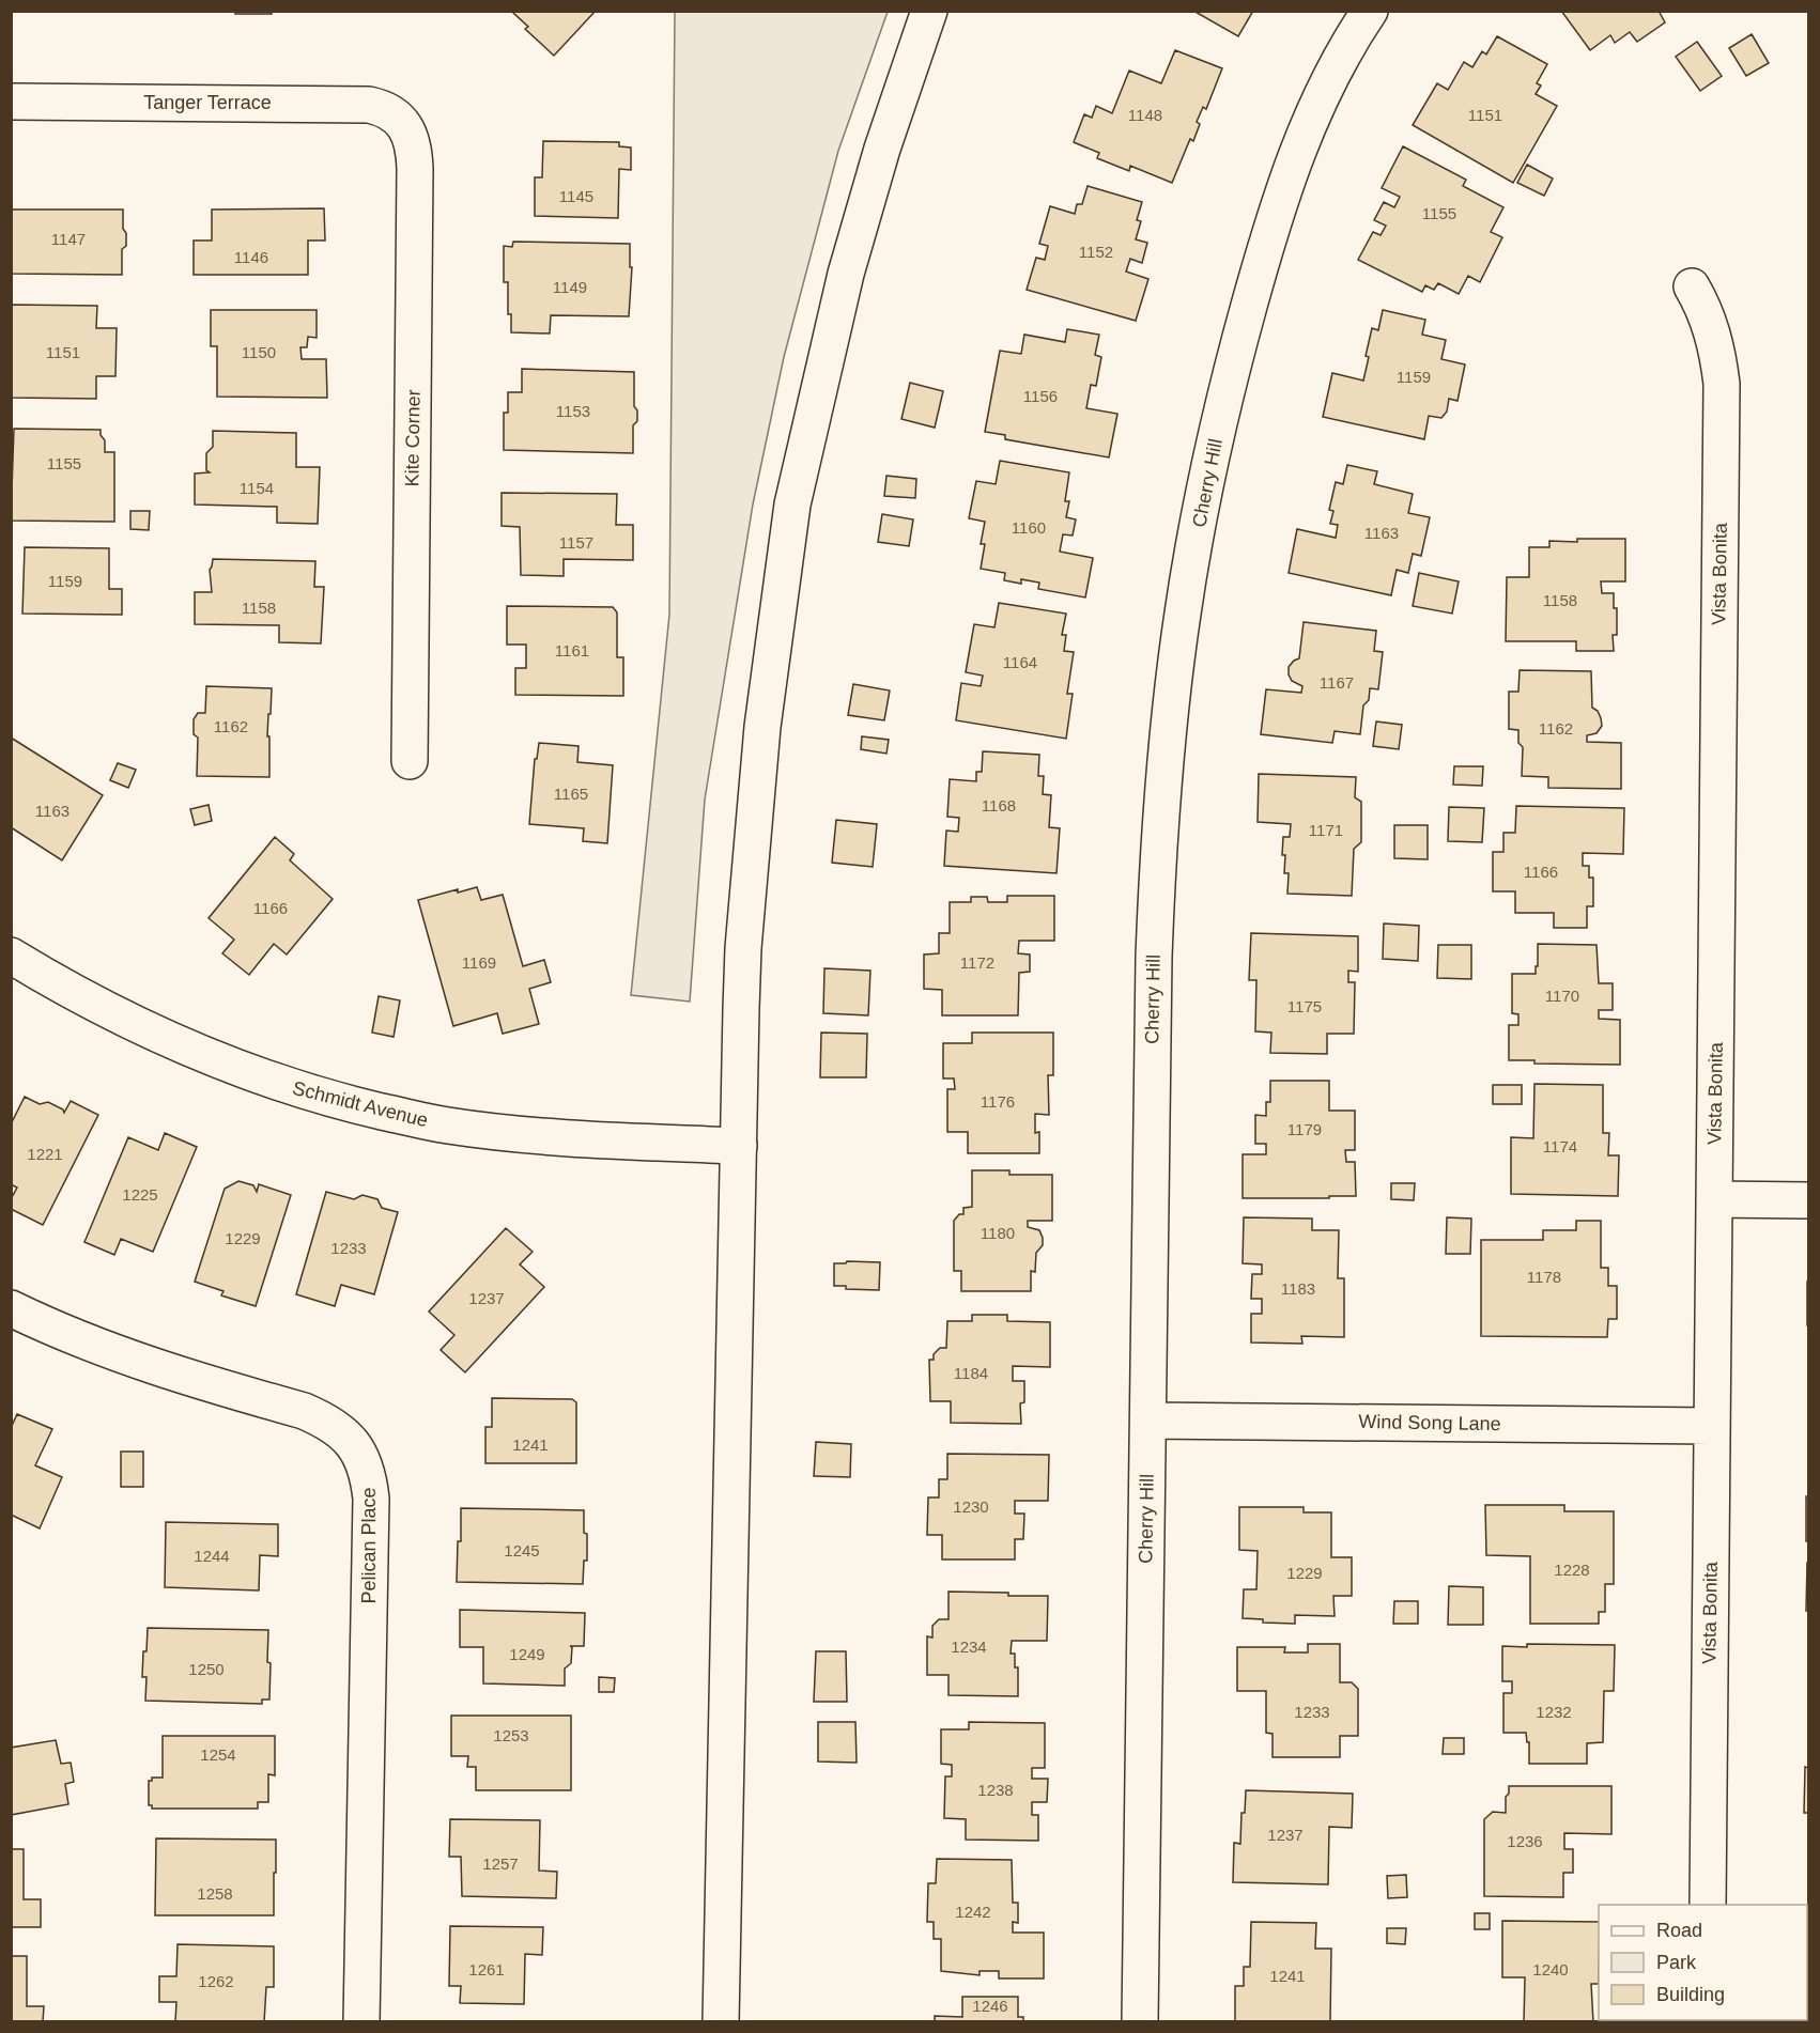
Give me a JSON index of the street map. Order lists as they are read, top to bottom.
{
  "streets": {
    "street": [
      "Tanger Terrace",
      "Kite Corner",
      "Cherry Hill",
      "Vista Bonita",
      "Schmidt Avenue",
      "Wind Song Lane",
      "Pelican Place"
    ]
  },
  "crossings": [
    ["Tanger Terrace", "Kite Corner"],
    ["Cherry Hill", "Wind Song Lane"],
    ["Vista Bonita", "Wind Song Lane"]
  ],
  "house_numbers": [
    "1148",
    "1151",
    "1145",
    "1155",
    "1147",
    "1152",
    "1146",
    "1149",
    "1151",
    "1150",
    "1159",
    "1156",
    "1153",
    "1155",
    "1154",
    "1160",
    "1163",
    "1157",
    "1159",
    "1158",
    "1158",
    "1161",
    "1164",
    "1167",
    "1162",
    "1162",
    "1165",
    "1168",
    "1163",
    "1171",
    "1166",
    "1166",
    "1169",
    "1172",
    "1170",
    "1175",
    "1176",
    "1179",
    "1174",
    "1221",
    "1225",
    "1180",
    "1229",
    "1233",
    "1178",
    "1183",
    "1237",
    "1184",
    "1241",
    "1230",
    "1245",
    "1244",
    "1228",
    "1229",
    "1234",
    "1249",
    "1250",
    "1233",
    "1232",
    "1253",
    "1254",
    "1238",
    "1237",
    "1236",
    "1257",
    "1258",
    "1242",
    "1261",
    "1240",
    "1241",
    "1262",
    "1246"
  ],
  "legend": ["Road", "Park", "Building"]
}
